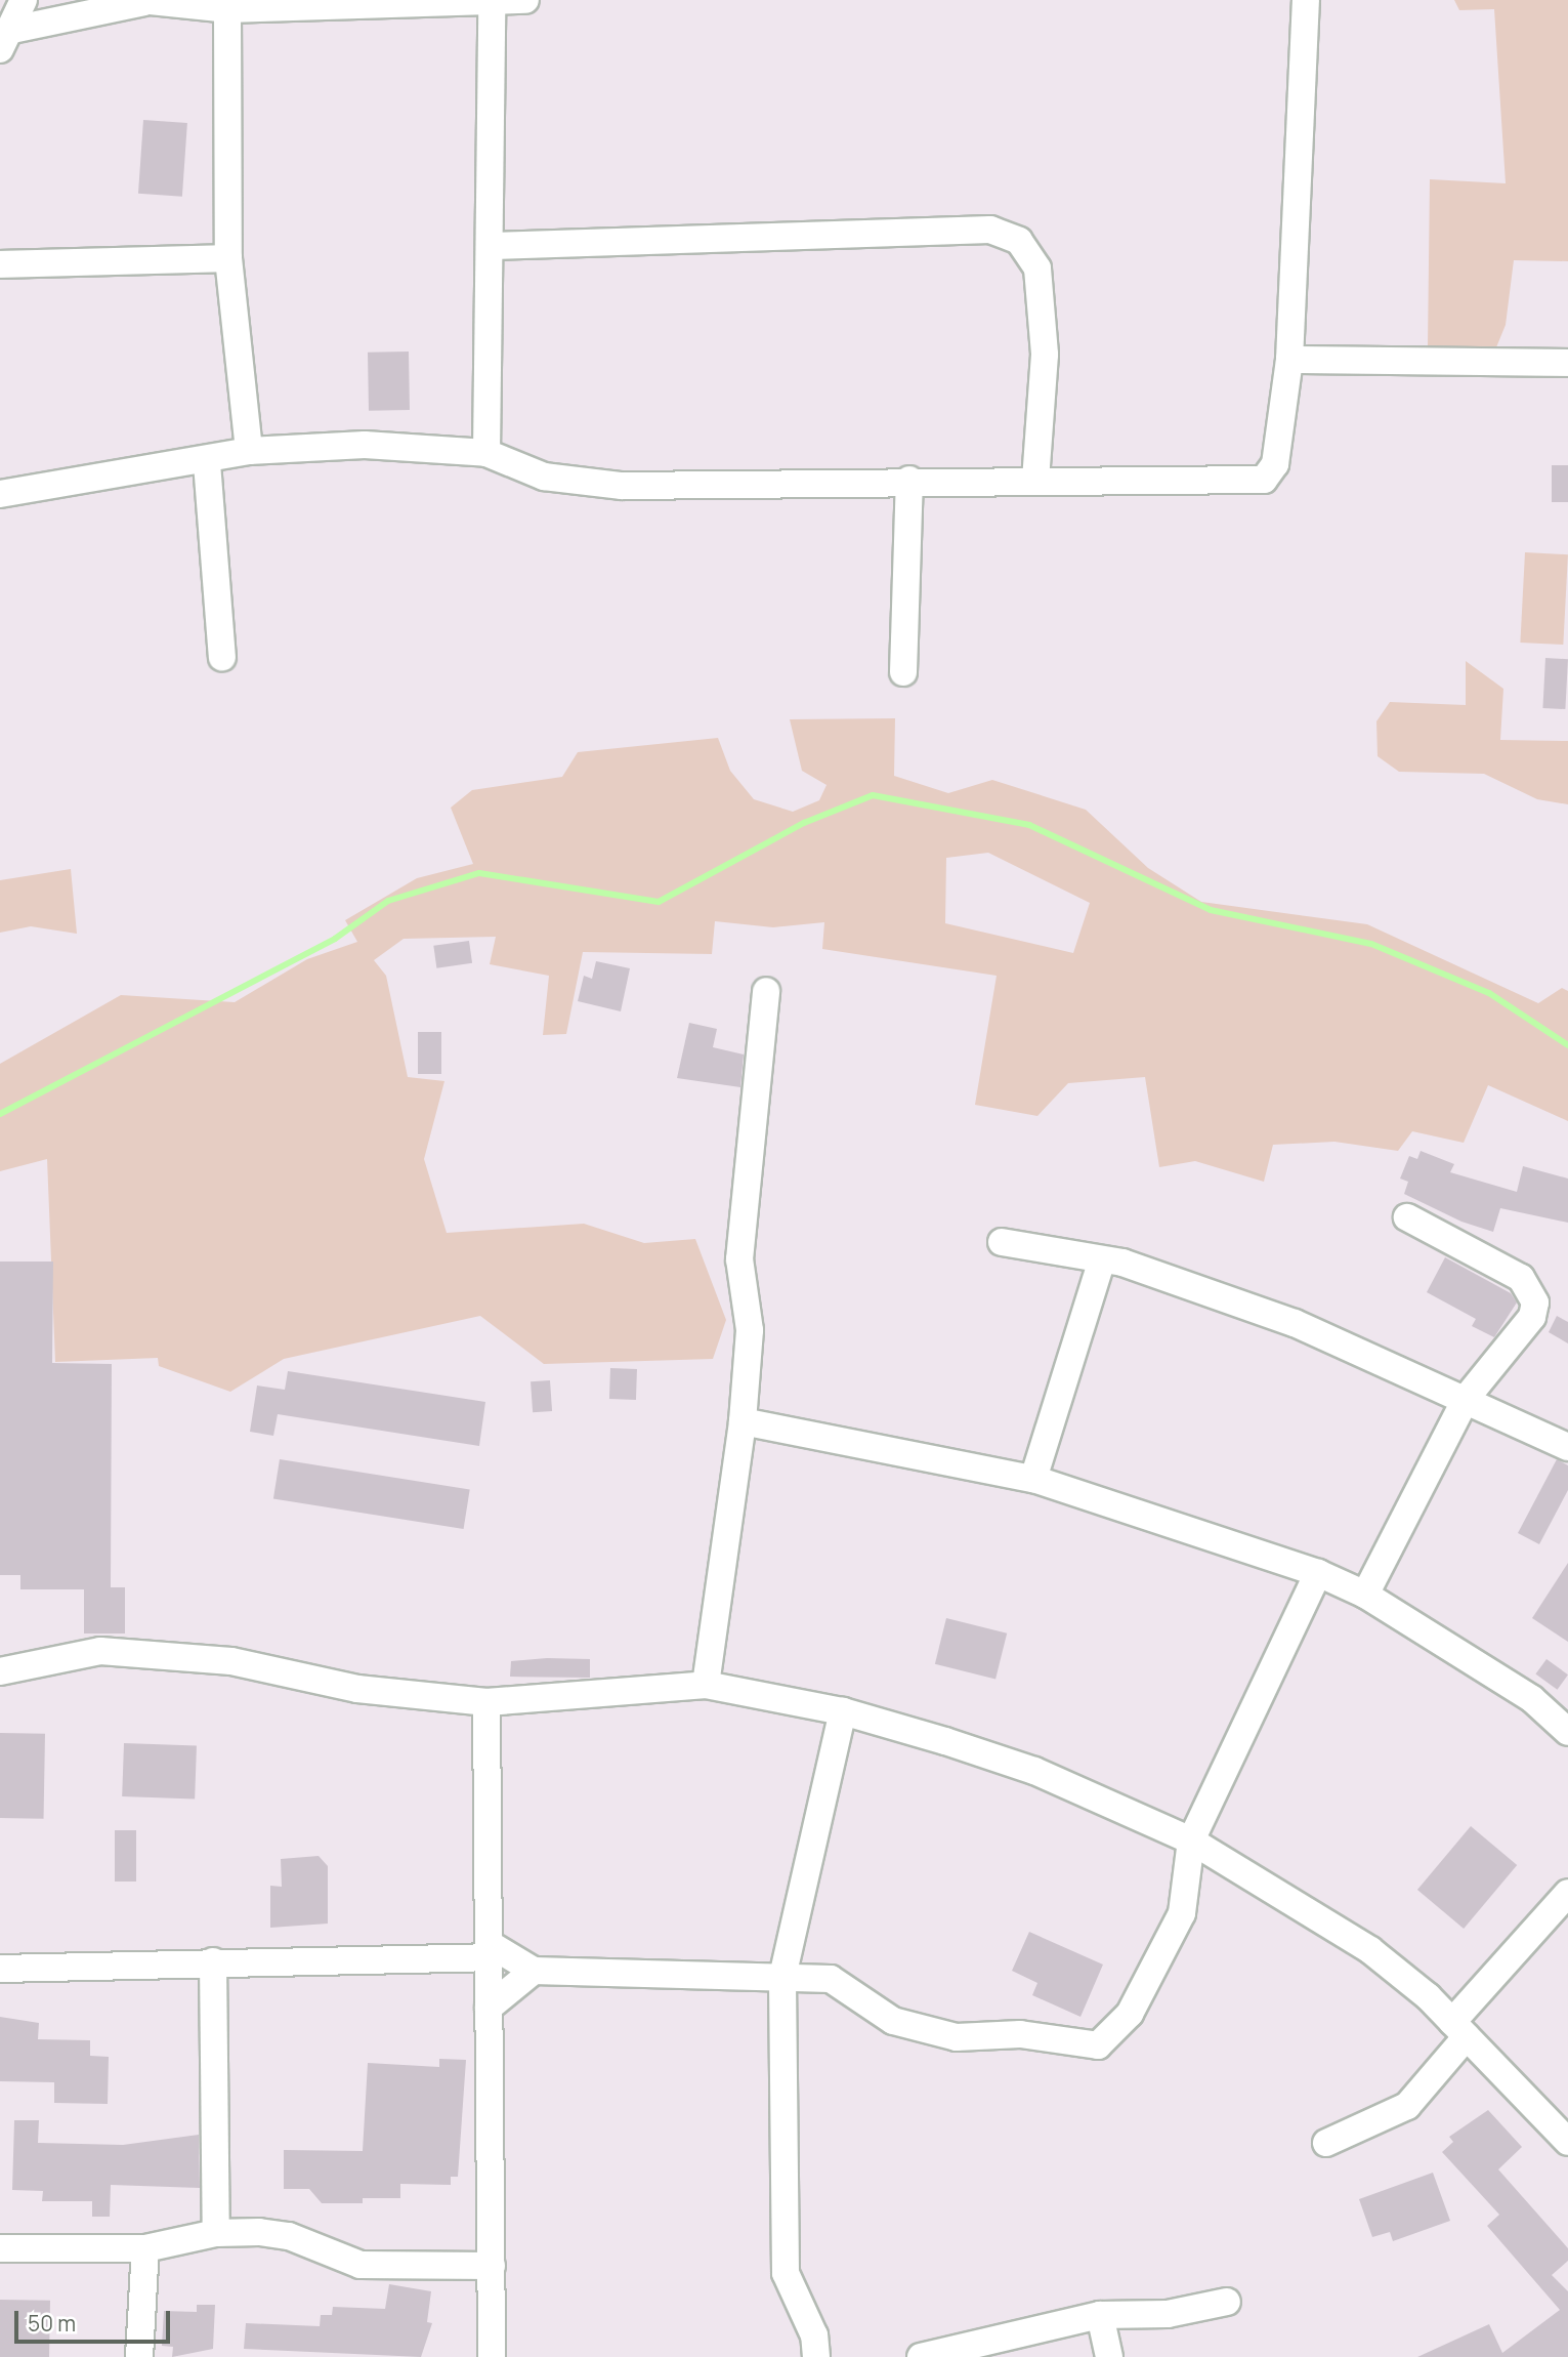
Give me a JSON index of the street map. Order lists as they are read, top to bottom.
{
  "scale_bar": "50 m"
}
